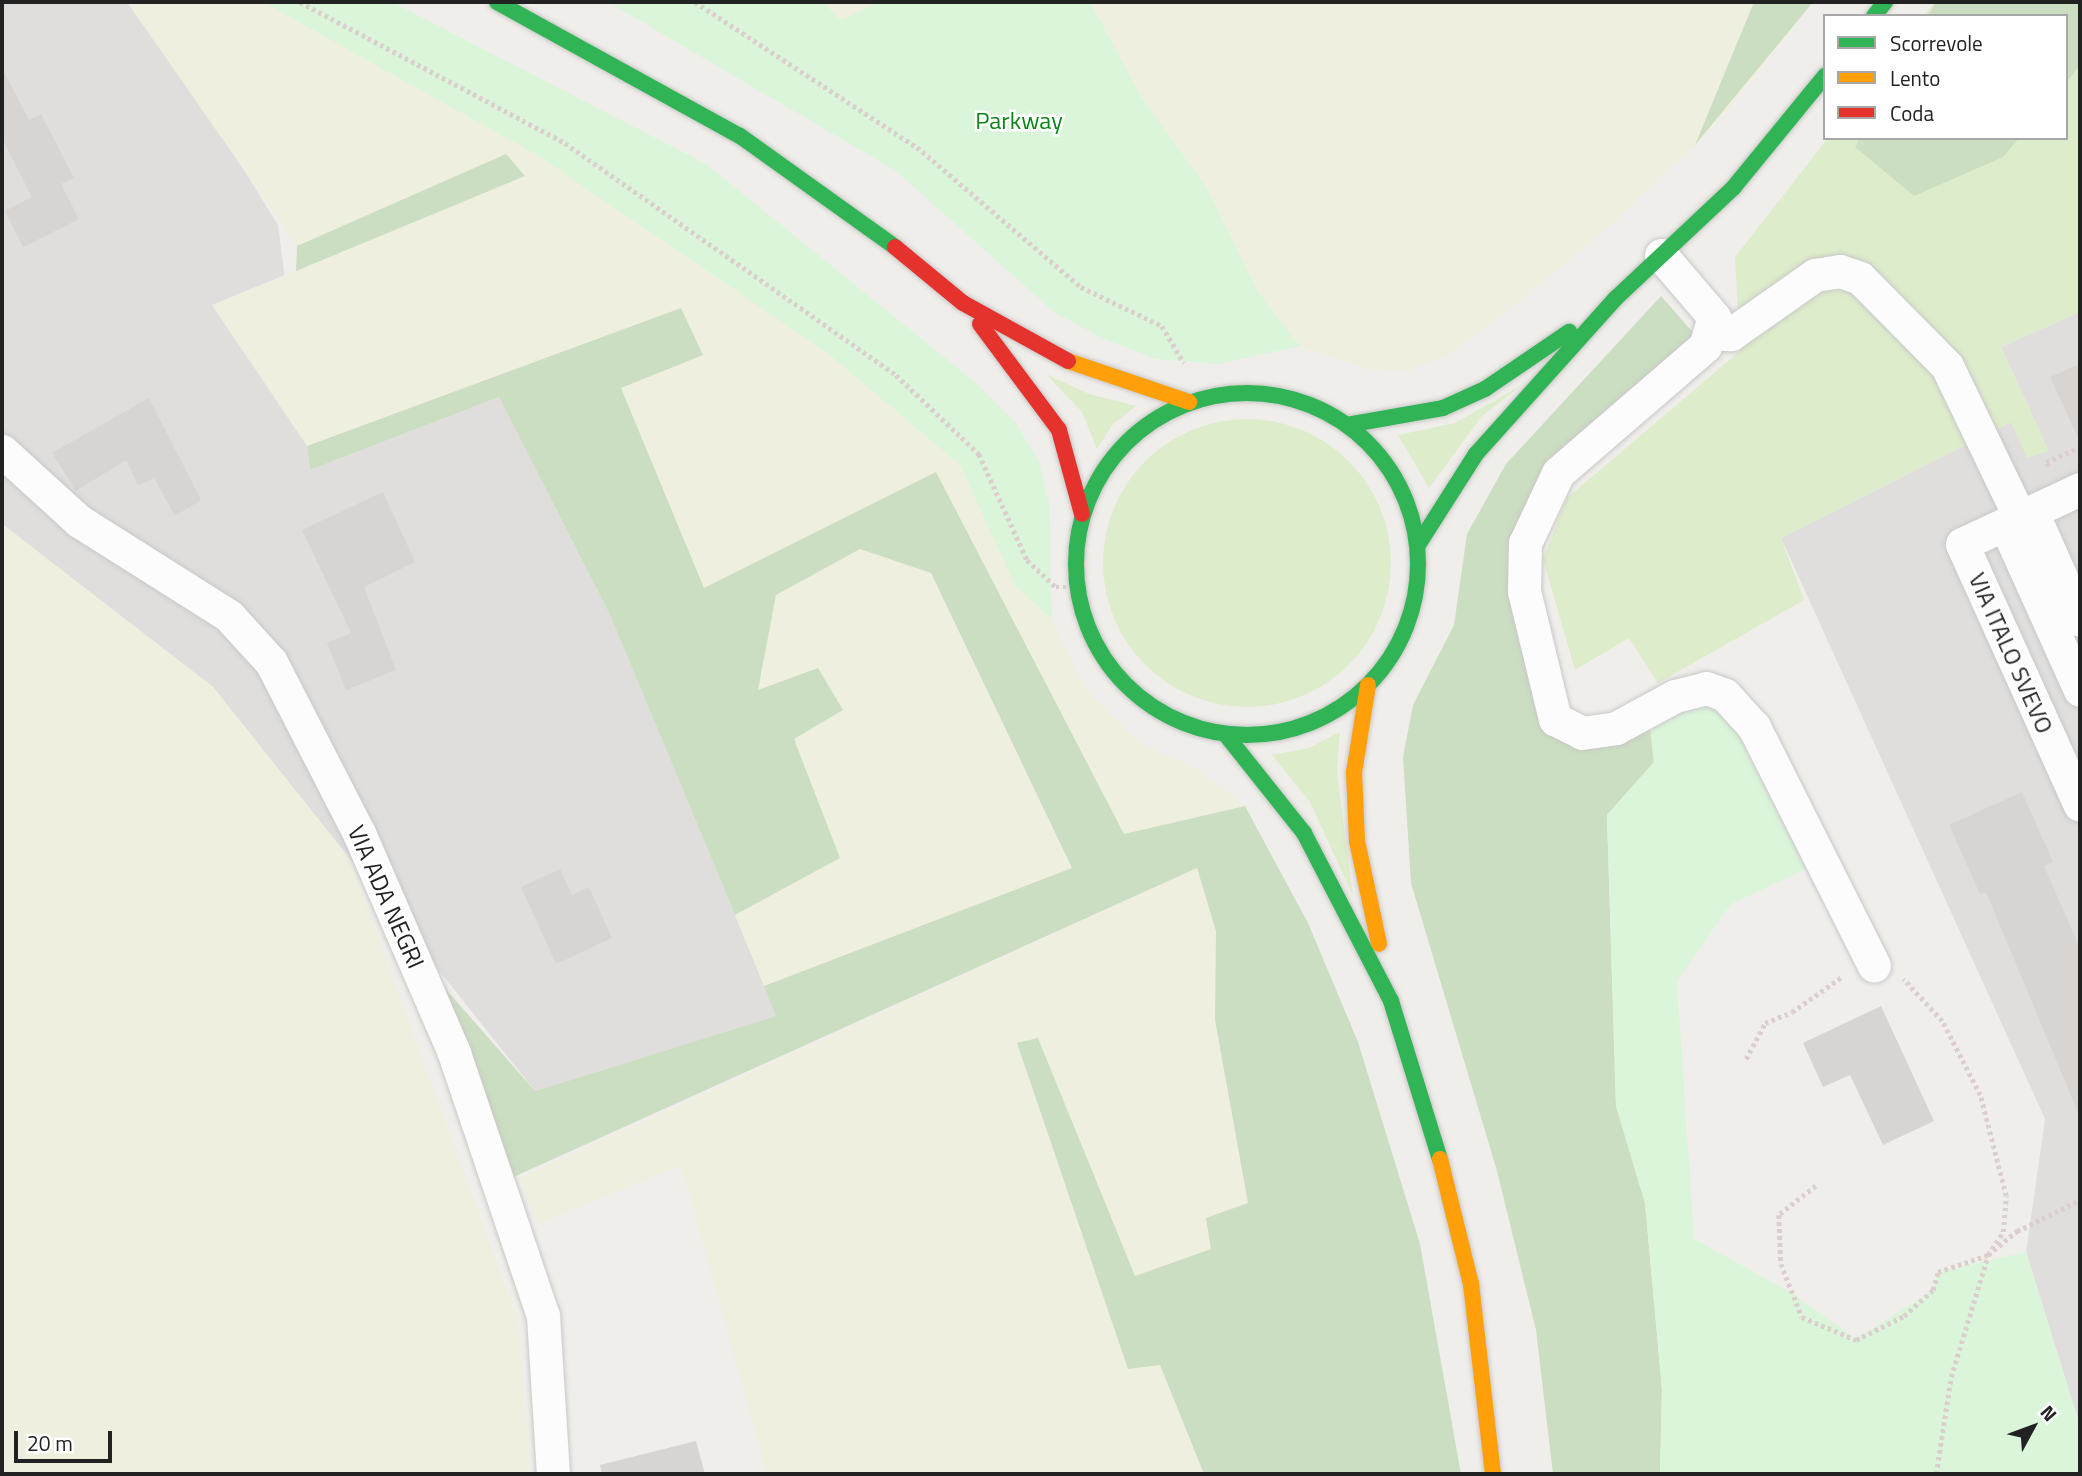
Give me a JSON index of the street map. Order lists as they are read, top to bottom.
{
  "streets": {
    "street": ["VIA ITALO SVEVO", "VIA ADA NEGRI"]
  },
  "parks": ["Parkway"],
  "legend": ["Scorrevole", "Lento", "Coda"],
  "scale_bar": "20 m",
  "north": "top right"
}
